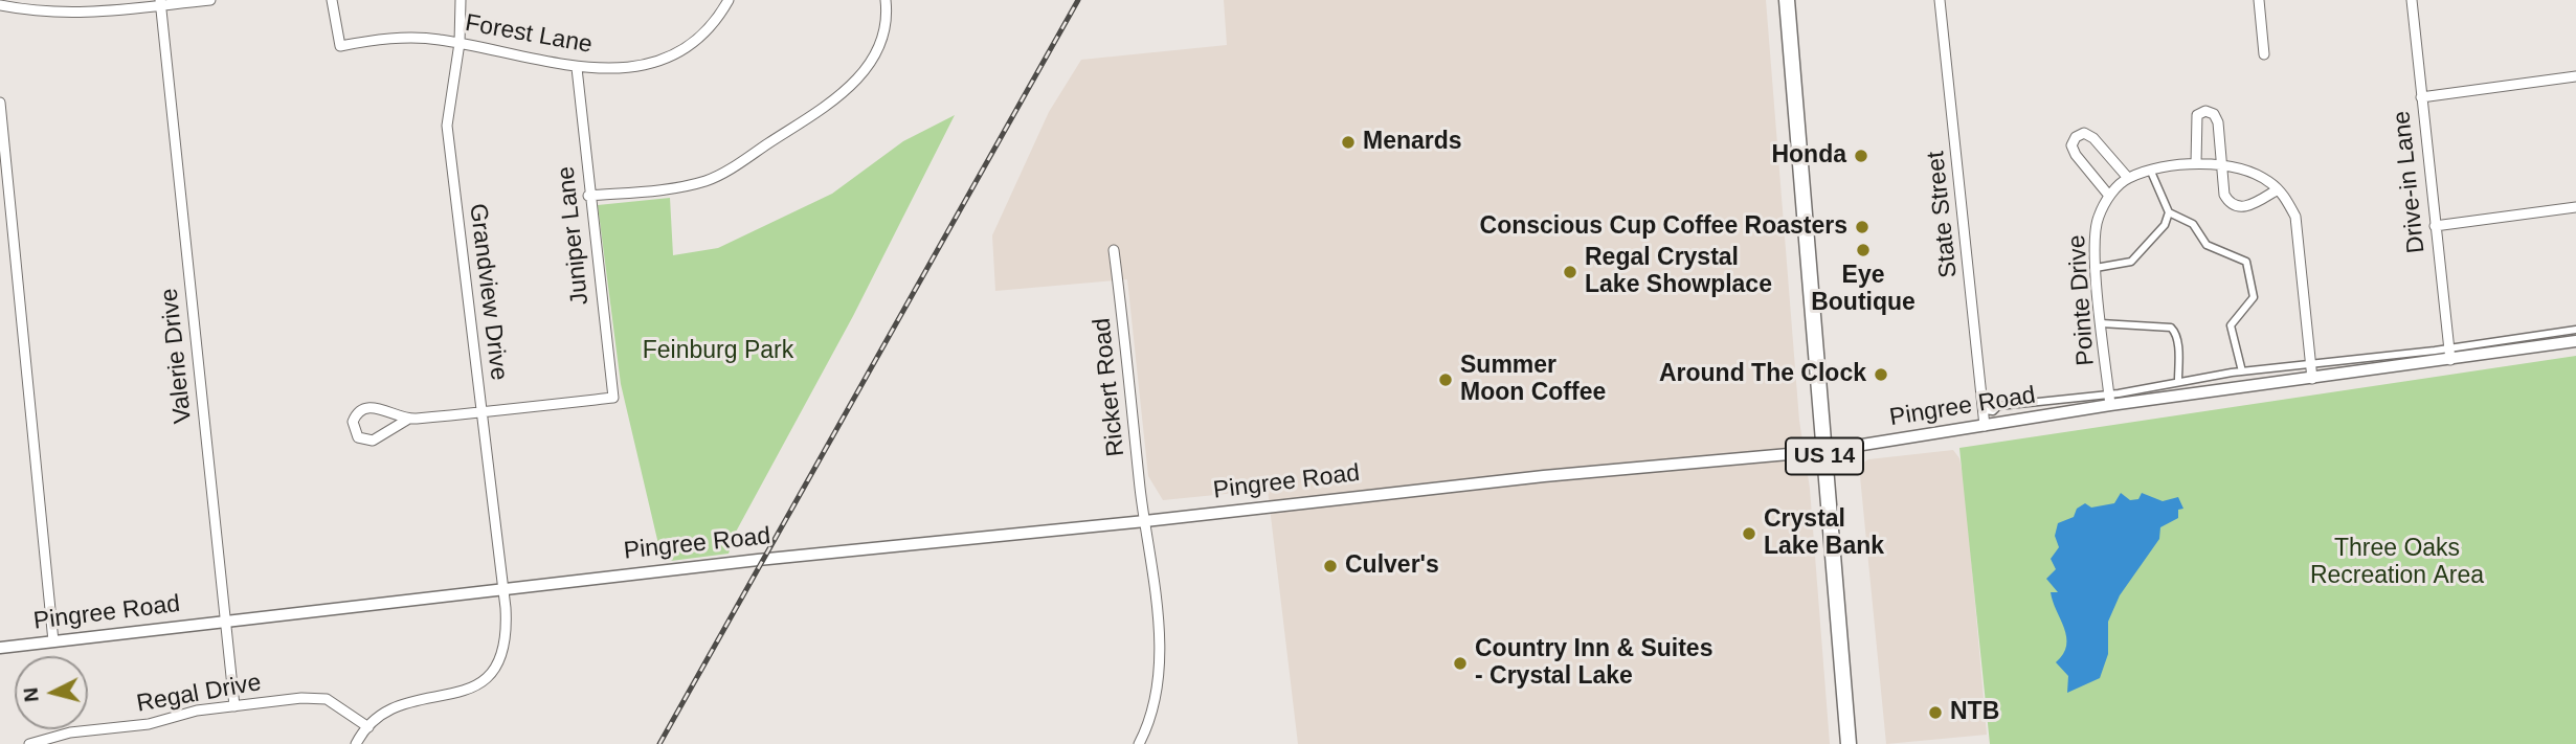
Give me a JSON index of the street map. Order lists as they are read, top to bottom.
{
  "streets": {
    "main road": ["US 14"],
    "street": [
      "Forest Lane",
      "Drive-in Lane",
      "State Street",
      "Juniper Lane",
      "Grandview Drive",
      "Pointe Drive",
      "Valerie Drive",
      "Rickert Road",
      "Pingree Road",
      "Regal Drive"
    ]
  },
  "crossings": [
    ["Forest Lane", "Juniper Lane"],
    ["Forest Lane", "Grandview Drive"],
    ["Drive-in Lane", "Pingree Road"],
    ["State Street", "Pingree Road"],
    ["Juniper Lane", "Grandview Drive"],
    ["Grandview Drive", "Pingree Road"],
    ["Grandview Drive", "Regal Drive"],
    ["Pointe Drive", "Pingree Road"],
    ["Valerie Drive", "Pingree Road"],
    ["Valerie Drive", "Regal Drive"],
    ["Rickert Road", "Pingree Road"],
    ["Pingree Road", "US 14"]
  ],
  "parks": ["Feinburg Park", "Three Oaks Recreation Area"],
  "places": [
    "Menards",
    "Honda",
    "Conscious Cup Coffee Roasters",
    "Eye Boutique",
    "Regal Crystal Lake Showplace",
    "Around The Clock",
    "Summer Moon Coffee",
    "Crystal Lake Bank",
    "Culver's",
    "Country Inn & Suites - Crystal Lake",
    "NTB"
  ],
  "north": "left"
}
